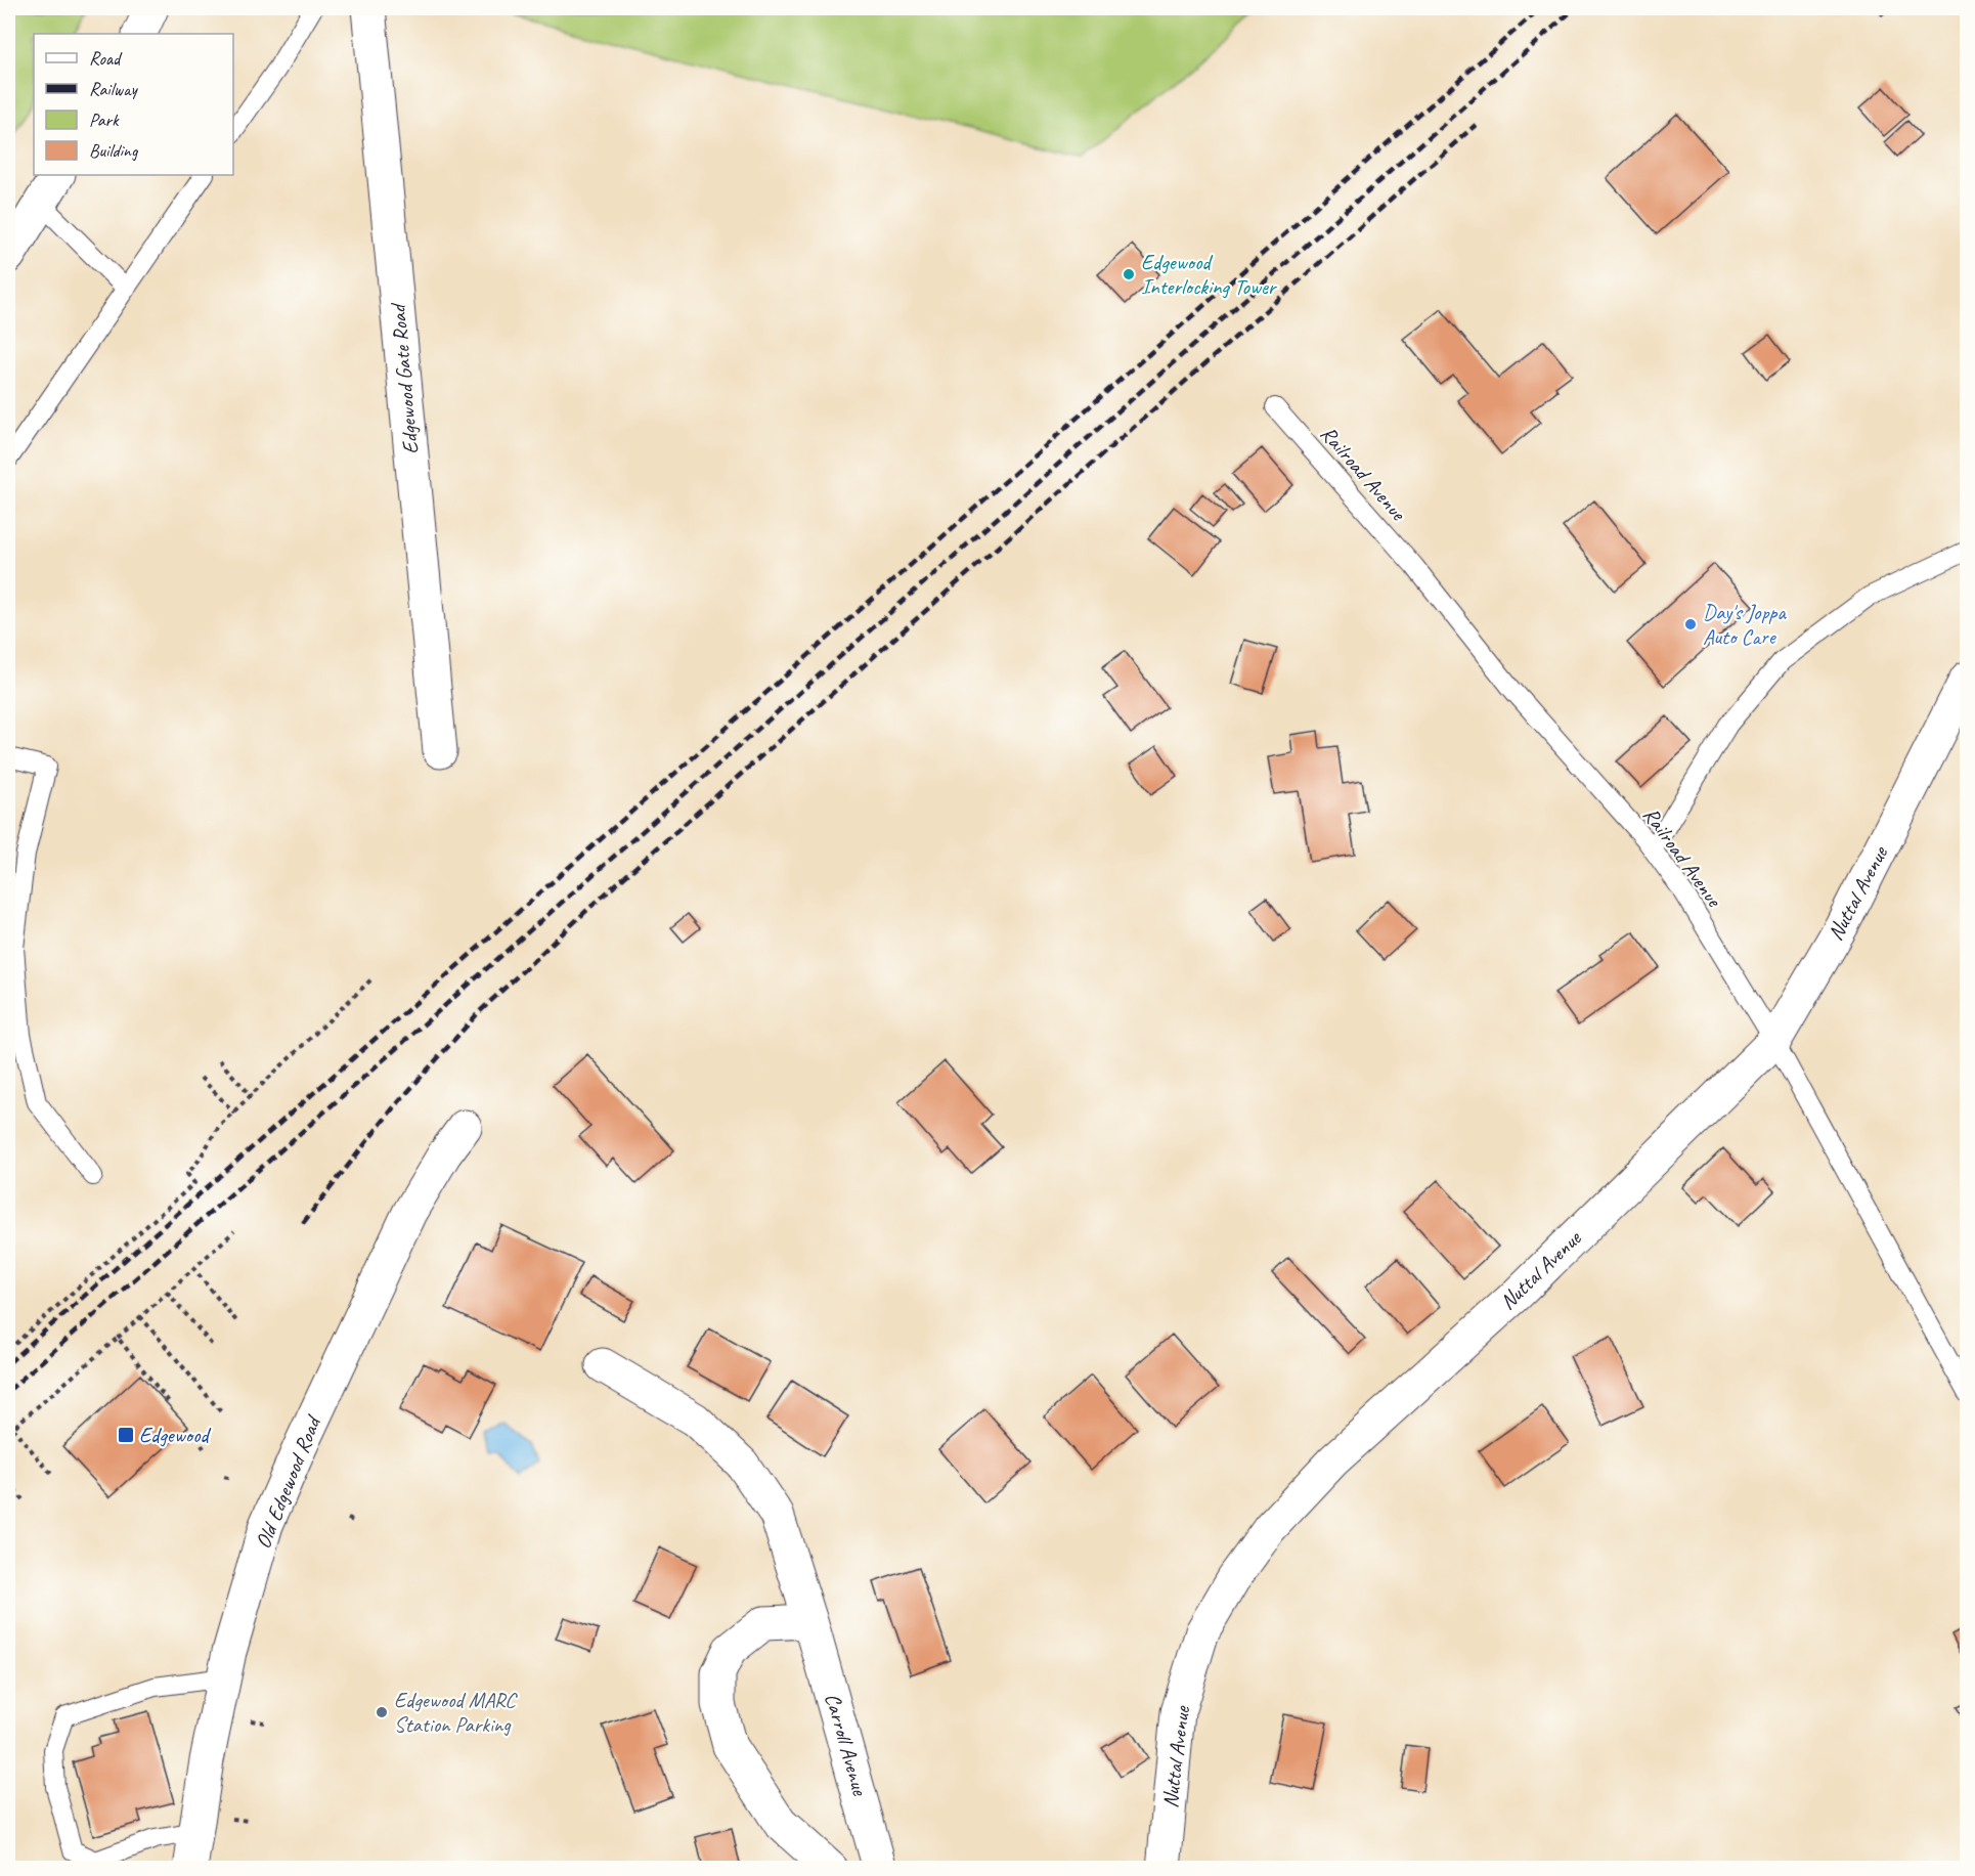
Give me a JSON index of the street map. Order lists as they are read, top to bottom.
{
  "streets": {
    "street": [
      "Edgewood Gate Road",
      "Nuttal Avenue",
      "Old Edgewood Road",
      "Carroll Avenue"
    ],
    "lane": ["Railroad Avenue"]
  },
  "crossings": [
    ["Railroad Avenue", "Nuttal Avenue"]
  ],
  "places": {
    "other": ["Edgewood Interlocking Tower", "Day's Joppa Auto Care", "Edgewood MARC Station Parking"],
    "transit": ["Edgewood"]
  },
  "legend": [
    "Road",
    "Railway",
    "Park",
    "Building"
  ]
}
